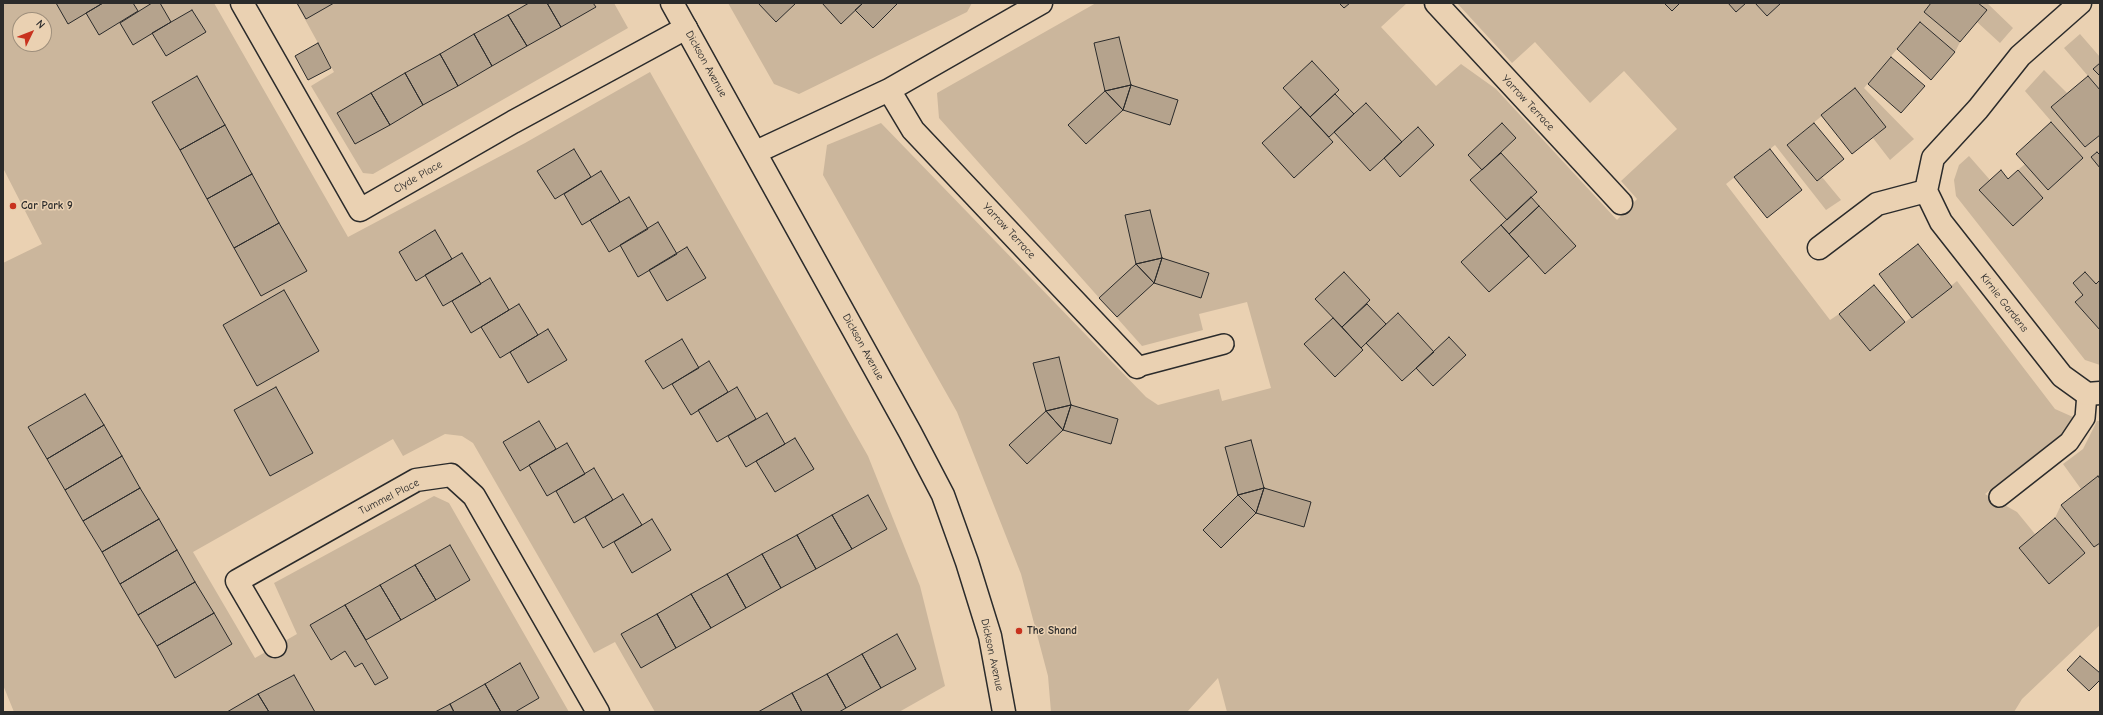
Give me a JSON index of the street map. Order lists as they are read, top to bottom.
{
  "streets": {
    "street": [
      "Dickson Avenue",
      "Yarrow Terrace",
      "Clyde Place",
      "Kirnie Gardens",
      "Tummel Place"
    ]
  },
  "crossings": [
    ["Dickson Avenue", "Clyde Place"]
  ],
  "places": ["Car Park 9", "The Shand"],
  "north": "top right"
}
